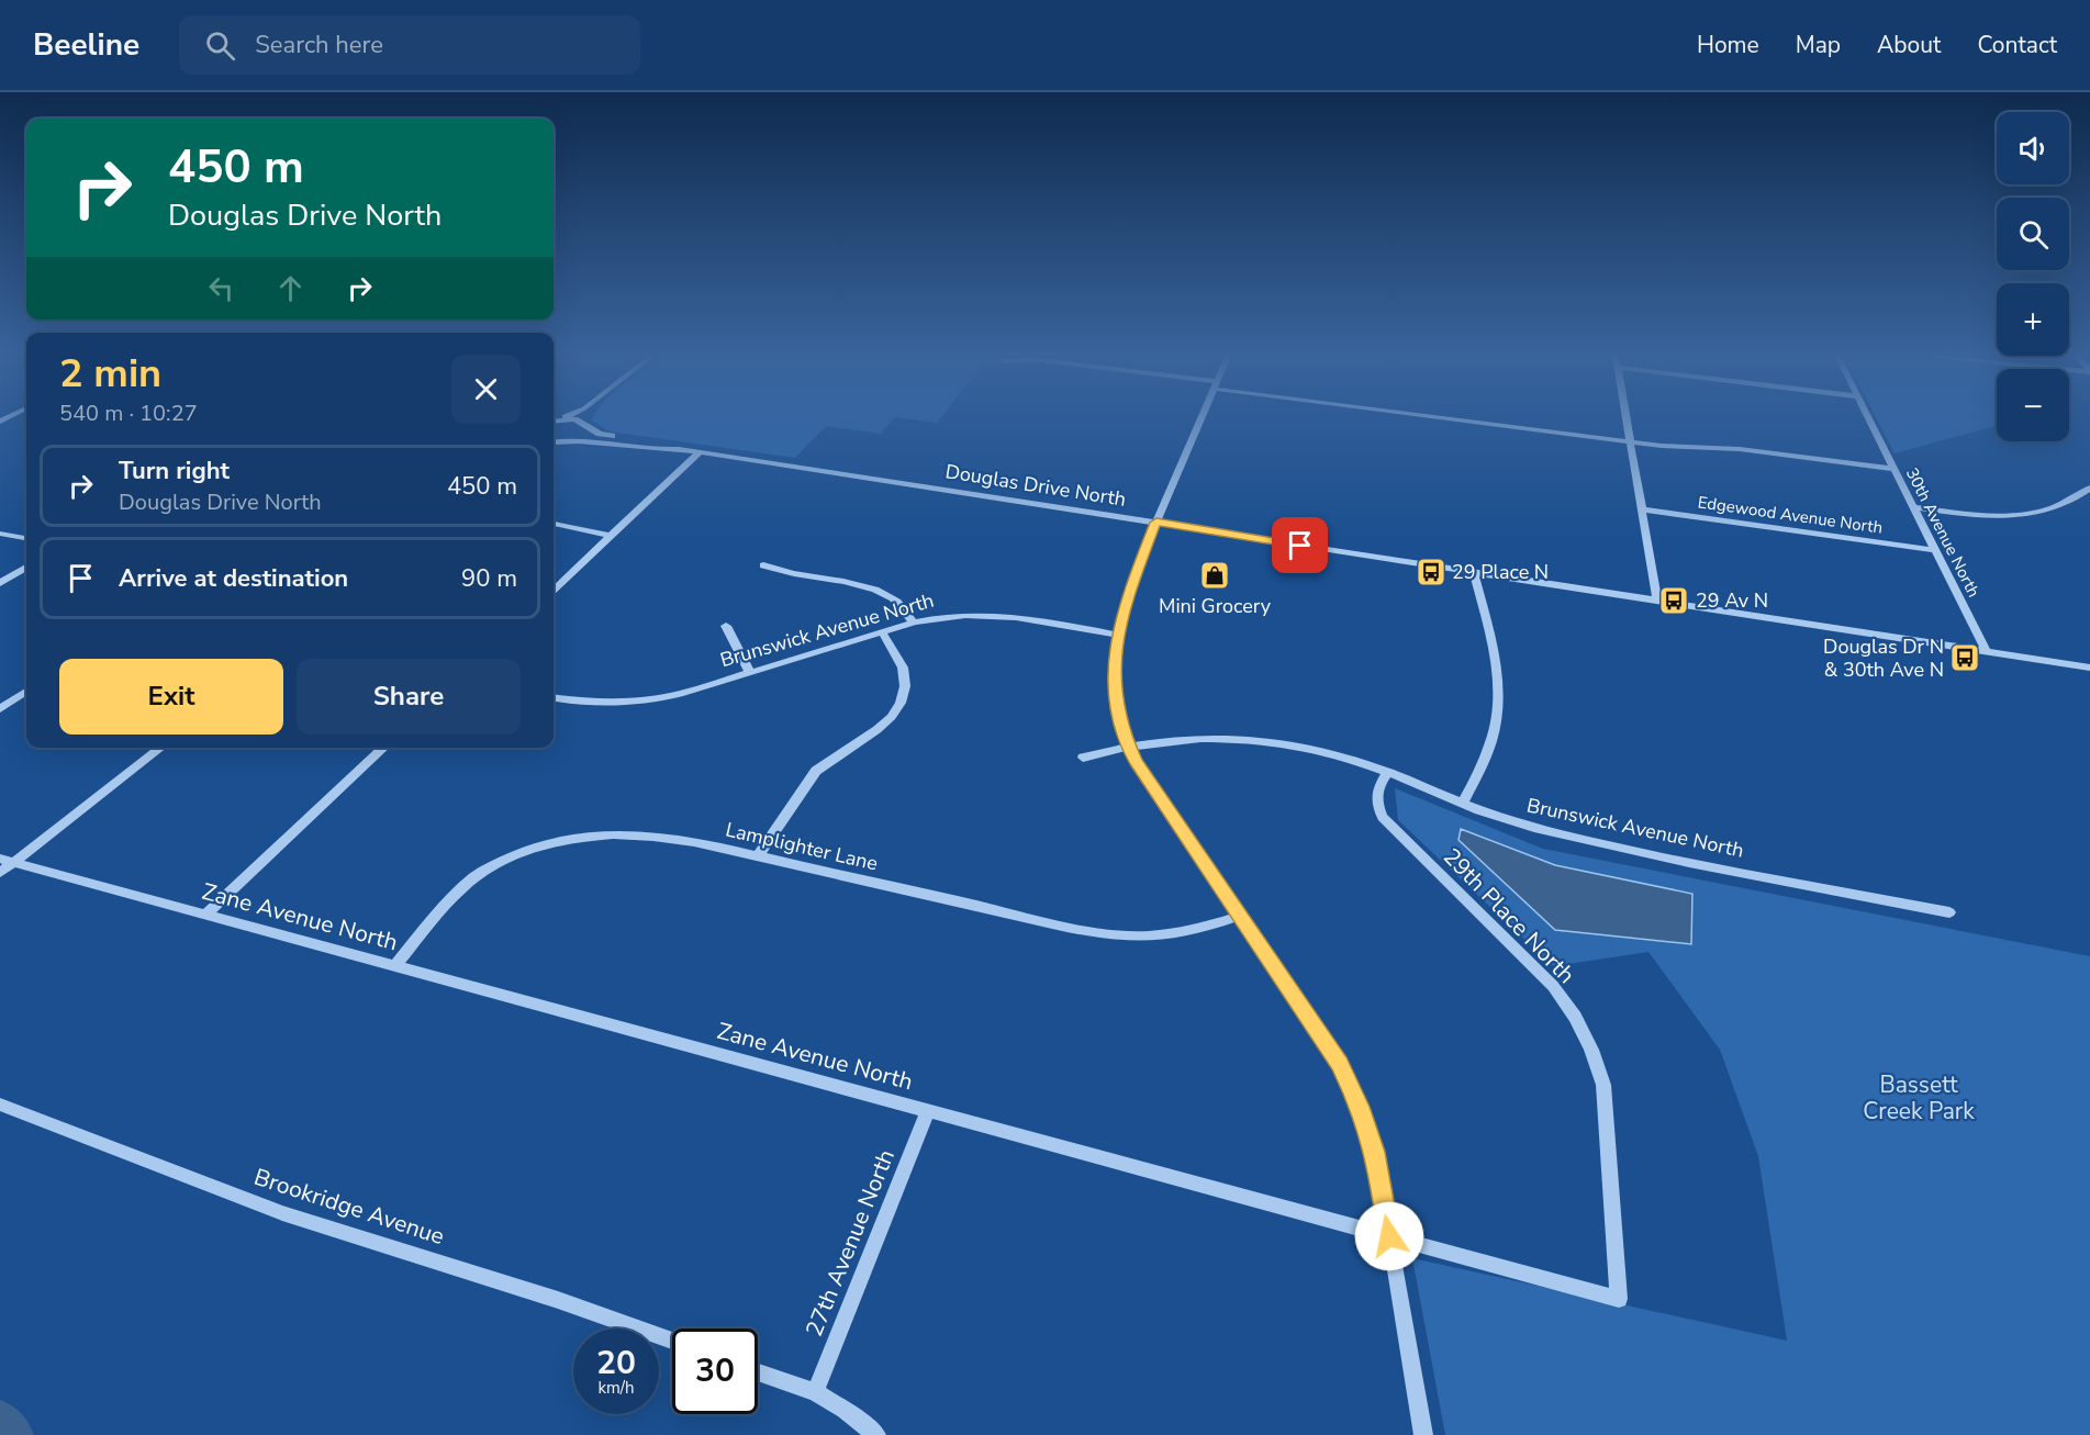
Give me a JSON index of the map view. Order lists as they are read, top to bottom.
{
  "streets": {
    "street": [
      "Douglas Drive North",
      "Edgewood Avenue North",
      "30th Avenue North",
      "Brunswick Avenue North",
      "Lamplighter Lane",
      "29th Place North",
      "Zane Avenue North",
      "Brookridge Avenue",
      "27th Avenue North"
    ]
  },
  "crossings": [
    ["Douglas Drive North", "30th Avenue North"],
    ["Edgewood Avenue North", "30th Avenue North"],
    ["Brunswick Avenue North", "29th Place North"],
    ["Lamplighter Lane", "Zane Avenue North"],
    ["29th Place North", "Zane Avenue North"],
    ["Zane Avenue North", "27th Avenue North"]
  ],
  "parks": ["Bassett Creek Park"],
  "places": {
    "bus stop": ["29 Place N", "29 Av N", "Douglas Dr N & 30th Ave N"],
    "shop": ["Mini Grocery"]
  },
  "page": {
    "header": "Beeline",
    "search": "Search here",
    "nav": [
      "Home",
      "Map",
      "About",
      "Contact"
    ],
    "map_buttons": ["+", "−"],
    "turn": ["450 m", "Douglas Drive North"],
    "heading": ["2 min", "540 m · 10:27"],
    "list": [
      {
        "name": "Turn right",
        "note": "Douglas Drive North",
        "value": "450 m"
      },
      {
        "name": "Arrive at destination",
        "value": "90 m"
      }
    ],
    "buttons": ["Exit", "Share"],
    "speed": "20 km/h",
    "limit": "30"
  }
}
